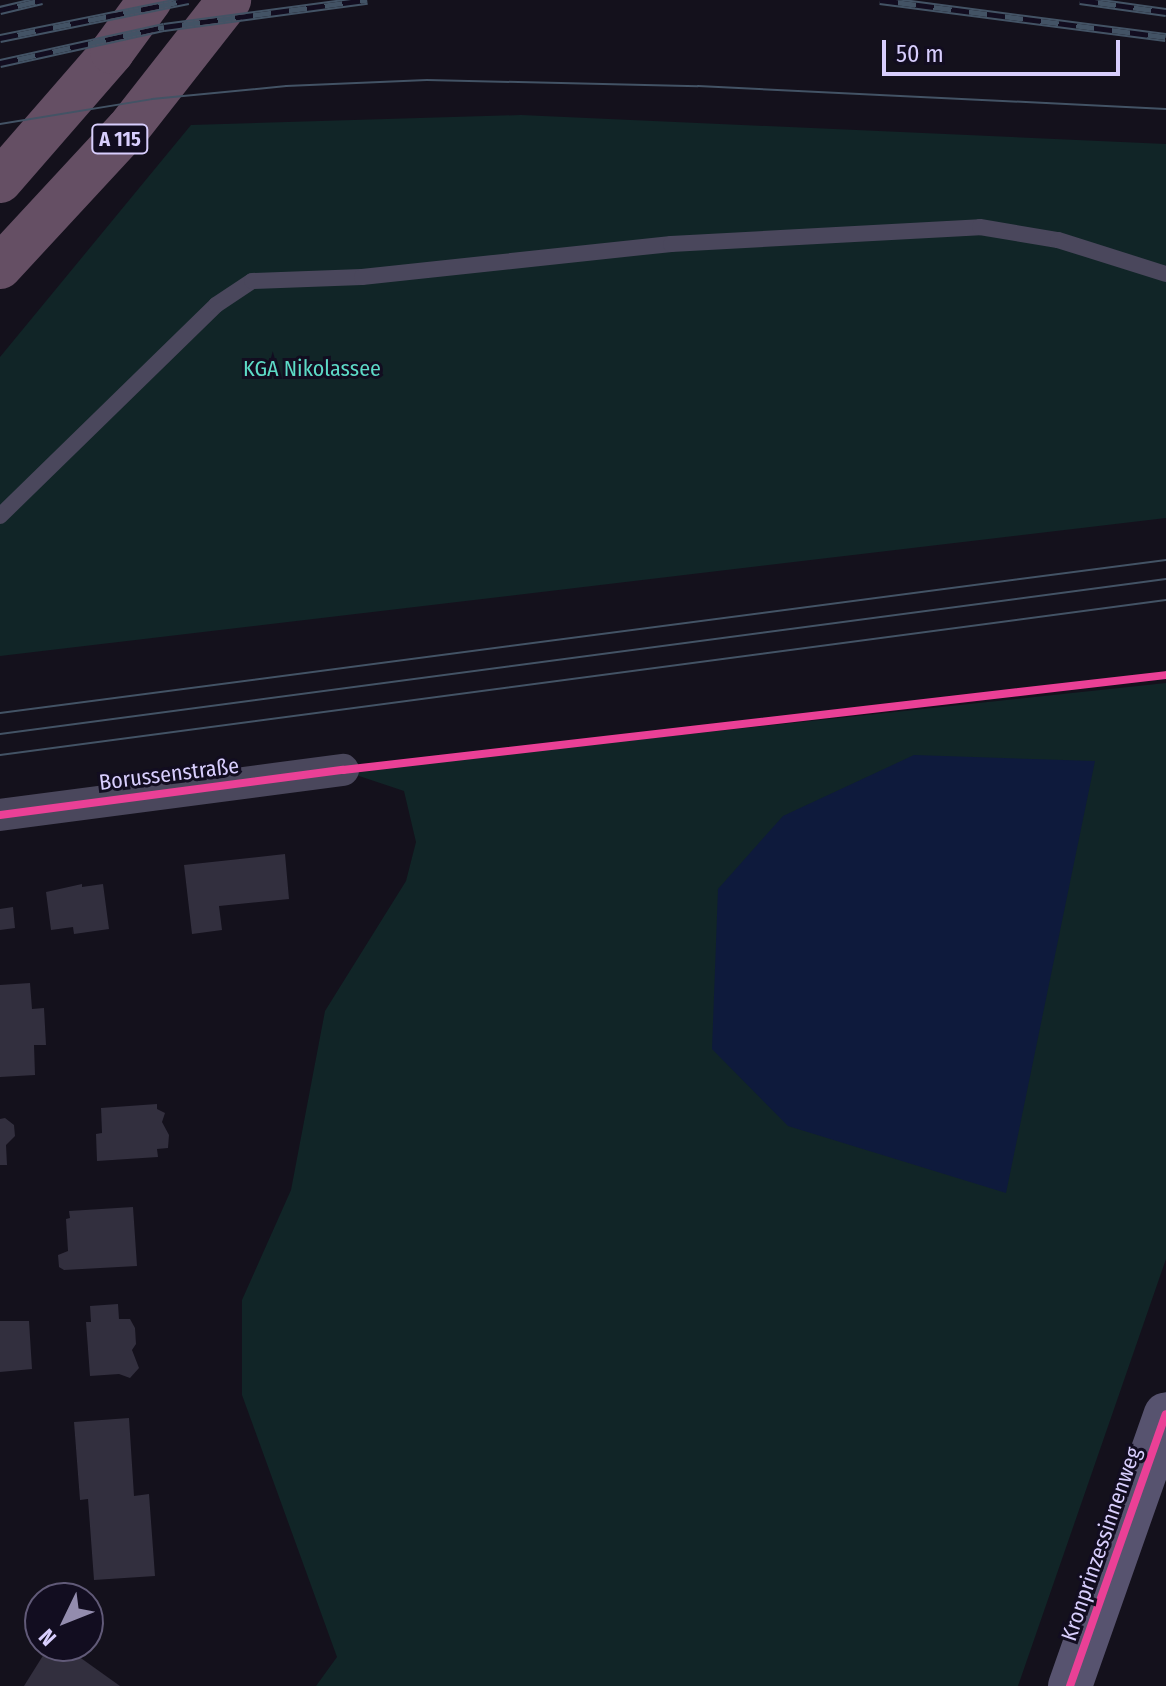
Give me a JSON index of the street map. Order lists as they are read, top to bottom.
{
  "streets": {
    "highway": ["A 115"],
    "main road": ["Kronprinzessinnenweg"],
    "street": ["Borussenstraße"]
  },
  "parks": ["KGA Nikolassee"],
  "scale_bar": "50 m",
  "north": "bottom left"
}
